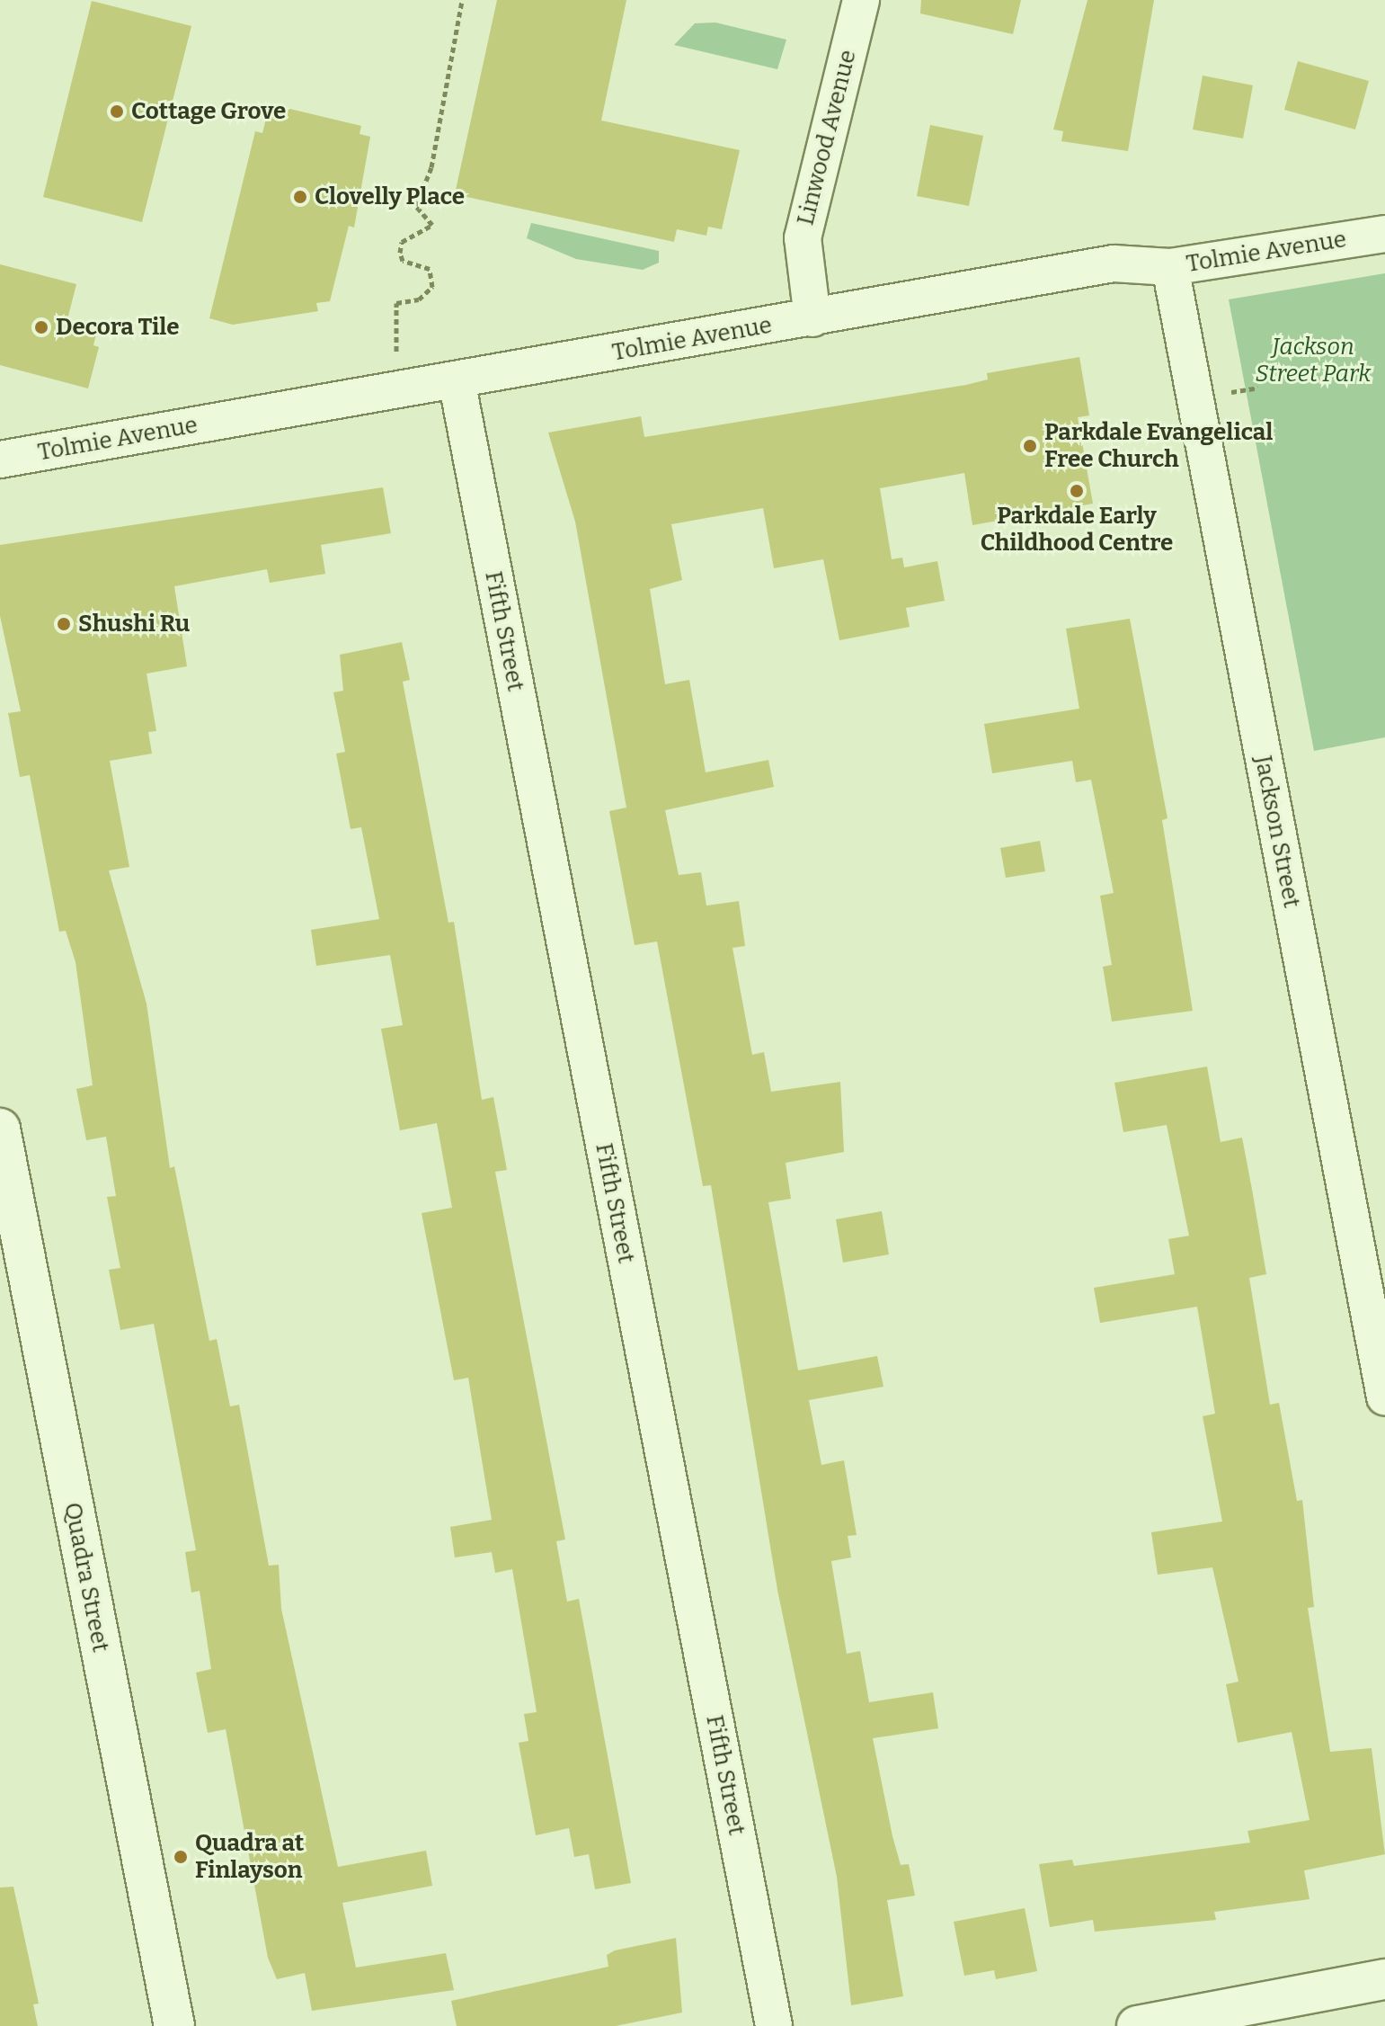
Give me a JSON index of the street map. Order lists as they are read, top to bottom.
{
  "streets": {
    "main road": ["Quadra Street"],
    "street": [
      "Linwood Avenue",
      "Tolmie Avenue",
      "Fifth Street",
      "Jackson Street"
    ]
  },
  "crossings": [
    ["Linwood Avenue", "Tolmie Avenue"],
    ["Tolmie Avenue", "Fifth Street"],
    ["Tolmie Avenue", "Jackson Street"]
  ],
  "parks": ["Jackson Street Park"],
  "places": [
    "Cottage Grove",
    "Clovelly Place",
    "Decora Tile",
    "Parkdale Evangelical Free Church",
    "Parkdale Early Childhood Centre",
    "Shushi Ru",
    "Quadra at Finlayson"
  ]
}
